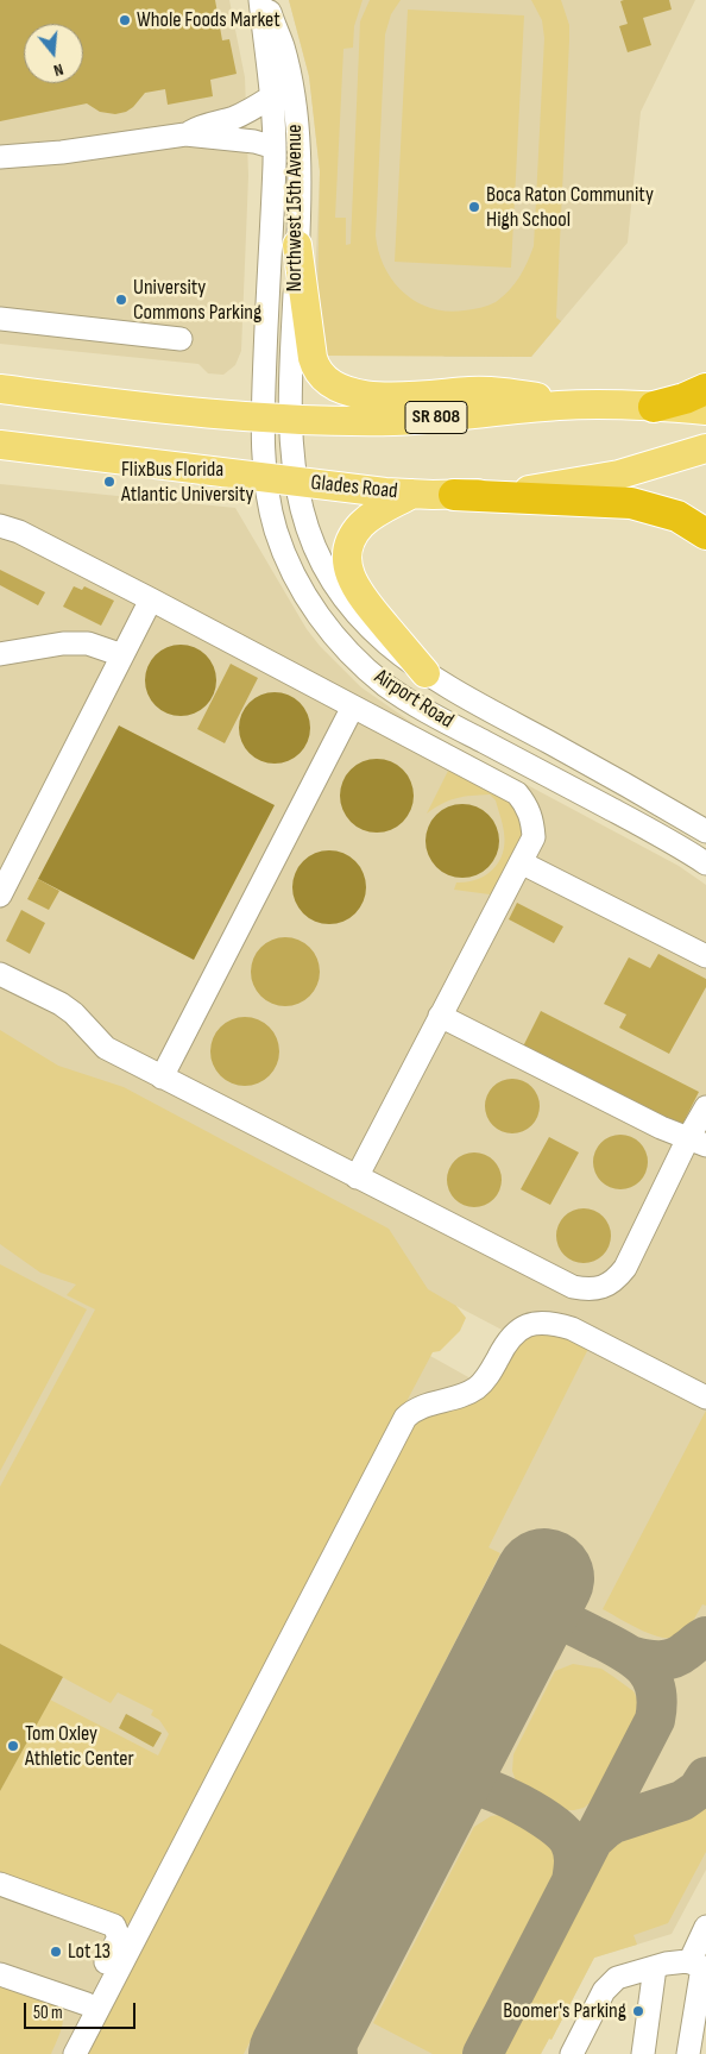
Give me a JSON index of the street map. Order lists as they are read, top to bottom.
{
  "streets": {
    "main road": ["SR 808", "Glades Road"],
    "street": ["Northwest 15th Avenue", "Airport Road"]
  },
  "crossings": [
    ["Northwest 15th Avenue", "SR 808"],
    ["Northwest 15th Avenue", "Airport Road"],
    ["SR 808", "Airport Road"],
    ["Glades Road", "Airport Road"]
  ],
  "places": [
    "Whole Foods Market",
    "Boca Raton Community High School",
    "University Commons Parking",
    "FlixBus Florida Atlantic University",
    "Tom Oxley Athletic Center",
    "Lot 13",
    "Boomer's Parking"
  ],
  "scale_bar": "50 m",
  "north": "bottom"
}
